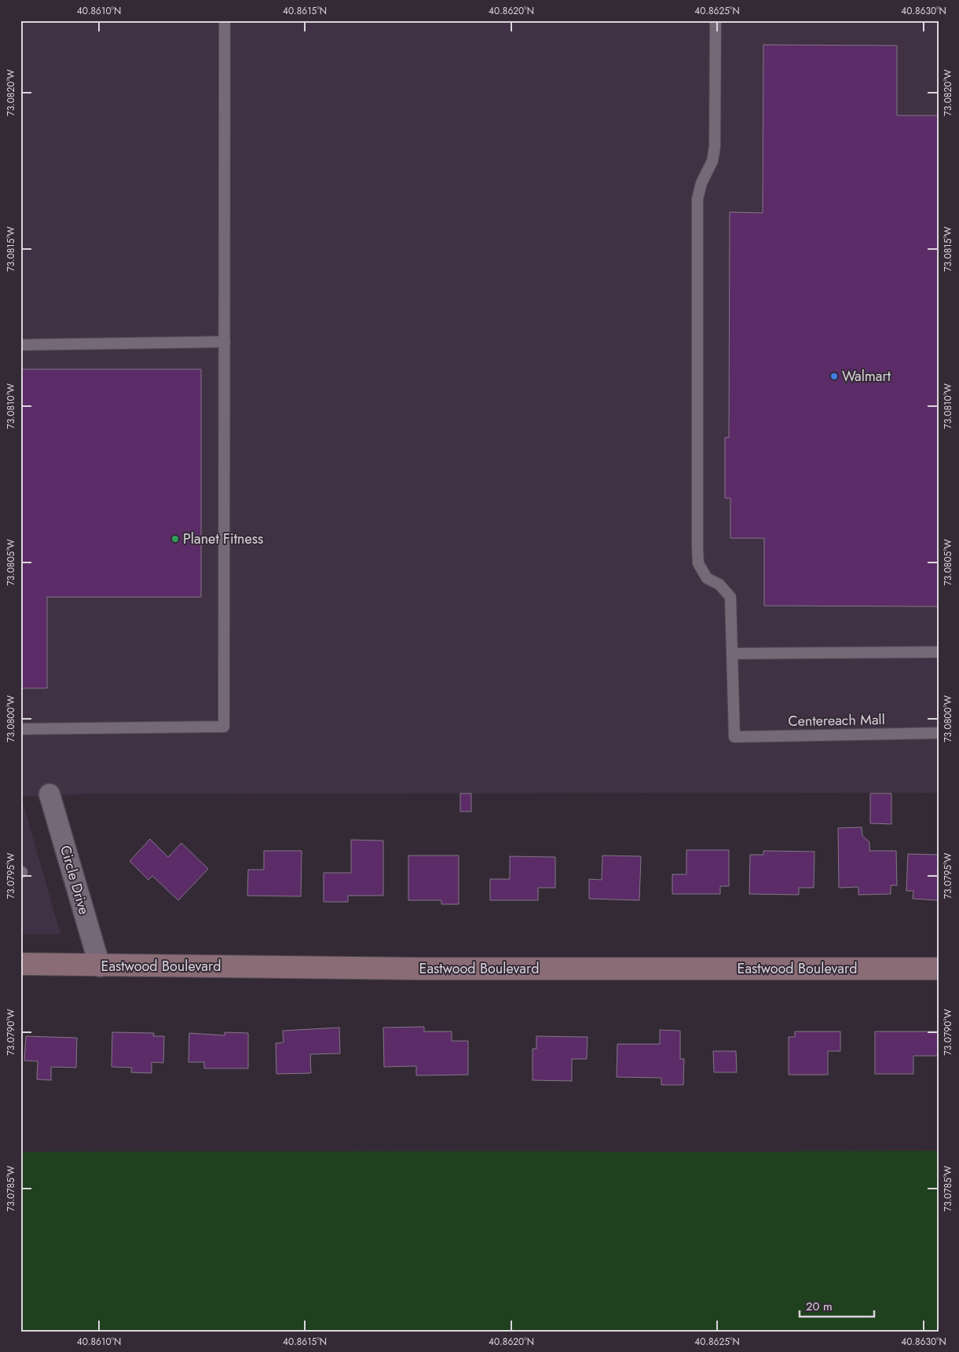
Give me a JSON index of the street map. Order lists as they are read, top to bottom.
{
  "streets": {
    "street": ["Circle Drive", "Eastwood Boulevard"],
    "lane": ["Centereach Mall"]
  },
  "crossings": [
    ["Circle Drive", "Eastwood Boulevard"]
  ],
  "places": ["Walmart", "Planet Fitness"],
  "scale_bar": "20 m",
  "coordinates": [
    "40.8610°N",
    "40.8615°N",
    "40.8620°N",
    "40.8625°N",
    "40.8630°N",
    "73.0820°W",
    "73.0815°W",
    "73.0810°W",
    "73.0805°W",
    "73.0800°W",
    "73.0795°W",
    "73.0790°W",
    "73.0785°W"
  ]
}
